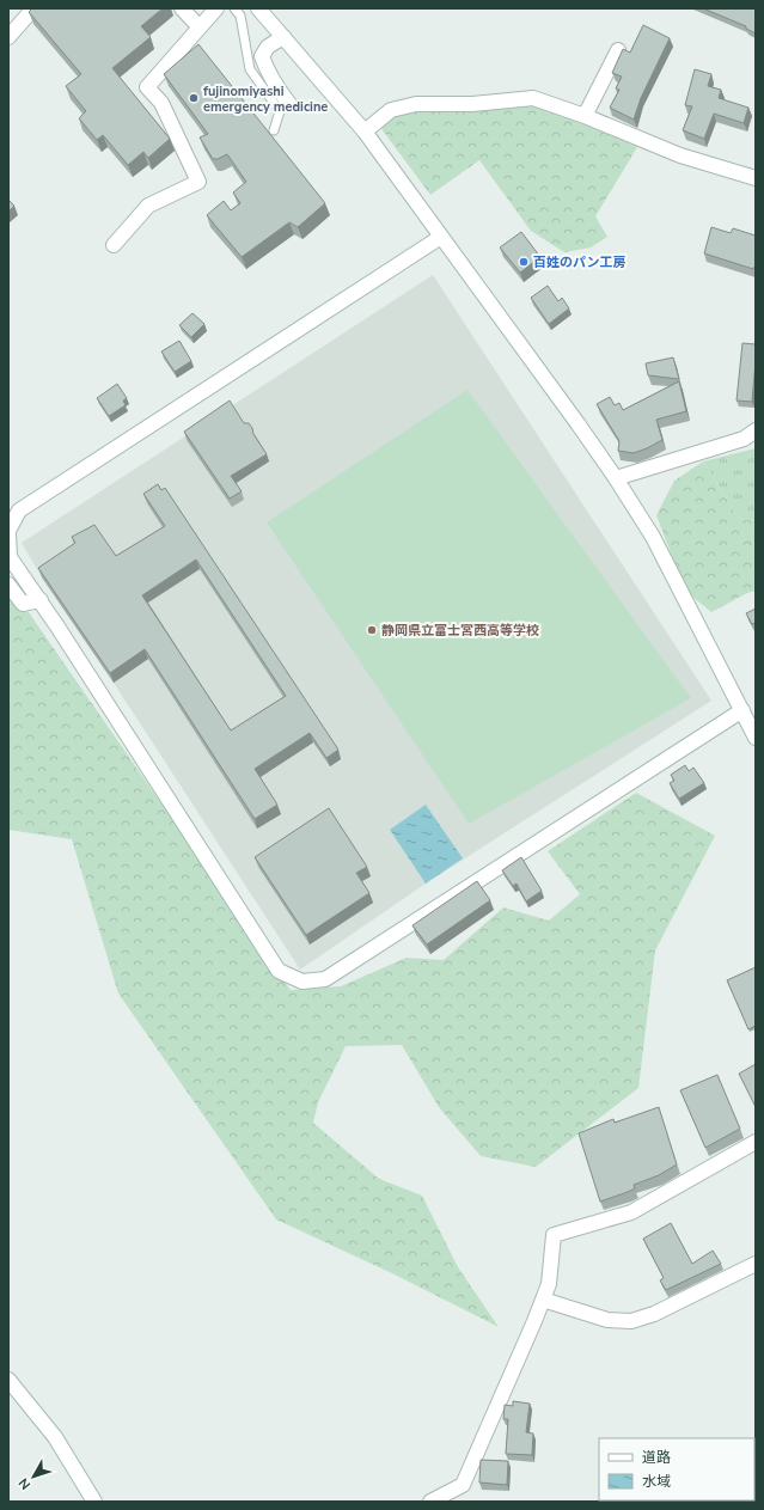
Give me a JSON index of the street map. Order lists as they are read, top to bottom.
{
  "places": ["fujinomiyashi emergency medicine", "百姓のパン工房", "静岡県立富士宮西高等学校"],
  "legend": ["道路", "水域"],
  "north": "bottom left"
}
